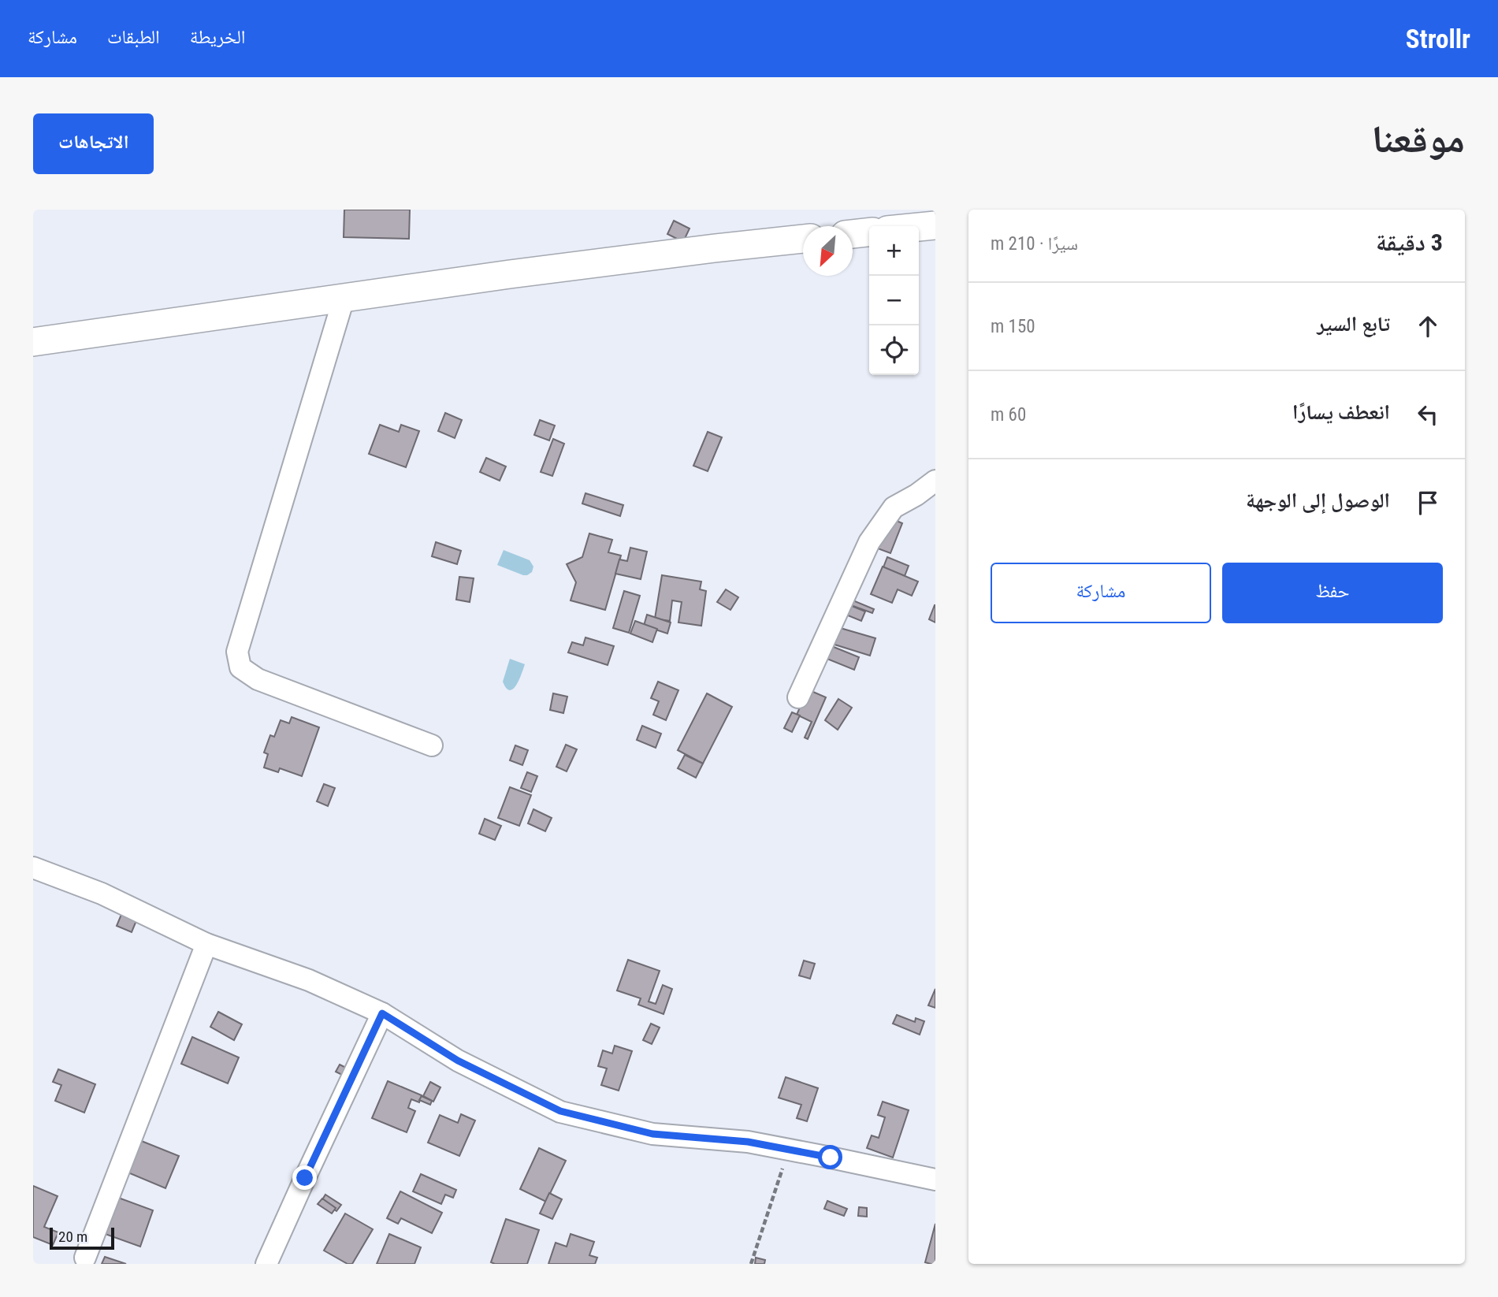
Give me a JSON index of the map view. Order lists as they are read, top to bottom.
{
  "scale_bar": "20 m",
  "north": "bottom left",
  "page": {
    "header": "Strollr",
    "nav": ["الخريطة", "الطبقات", "مشاركة"],
    "title": "موقعنا",
    "buttons": [
      "الاتجاهات",
      ["حفظ", "مشاركة"]
    ],
    "heading": ["3 دقيقة", "سيرًا · 210 m"],
    "map_buttons": ["+", "−"],
    "list": [
      ["تابع السير", "150 m"],
      ["انعطف يسارًا", "60 m"],
      "الوصول إلى الوجهة"
    ],
    "scale": "20 m"
  }
}
